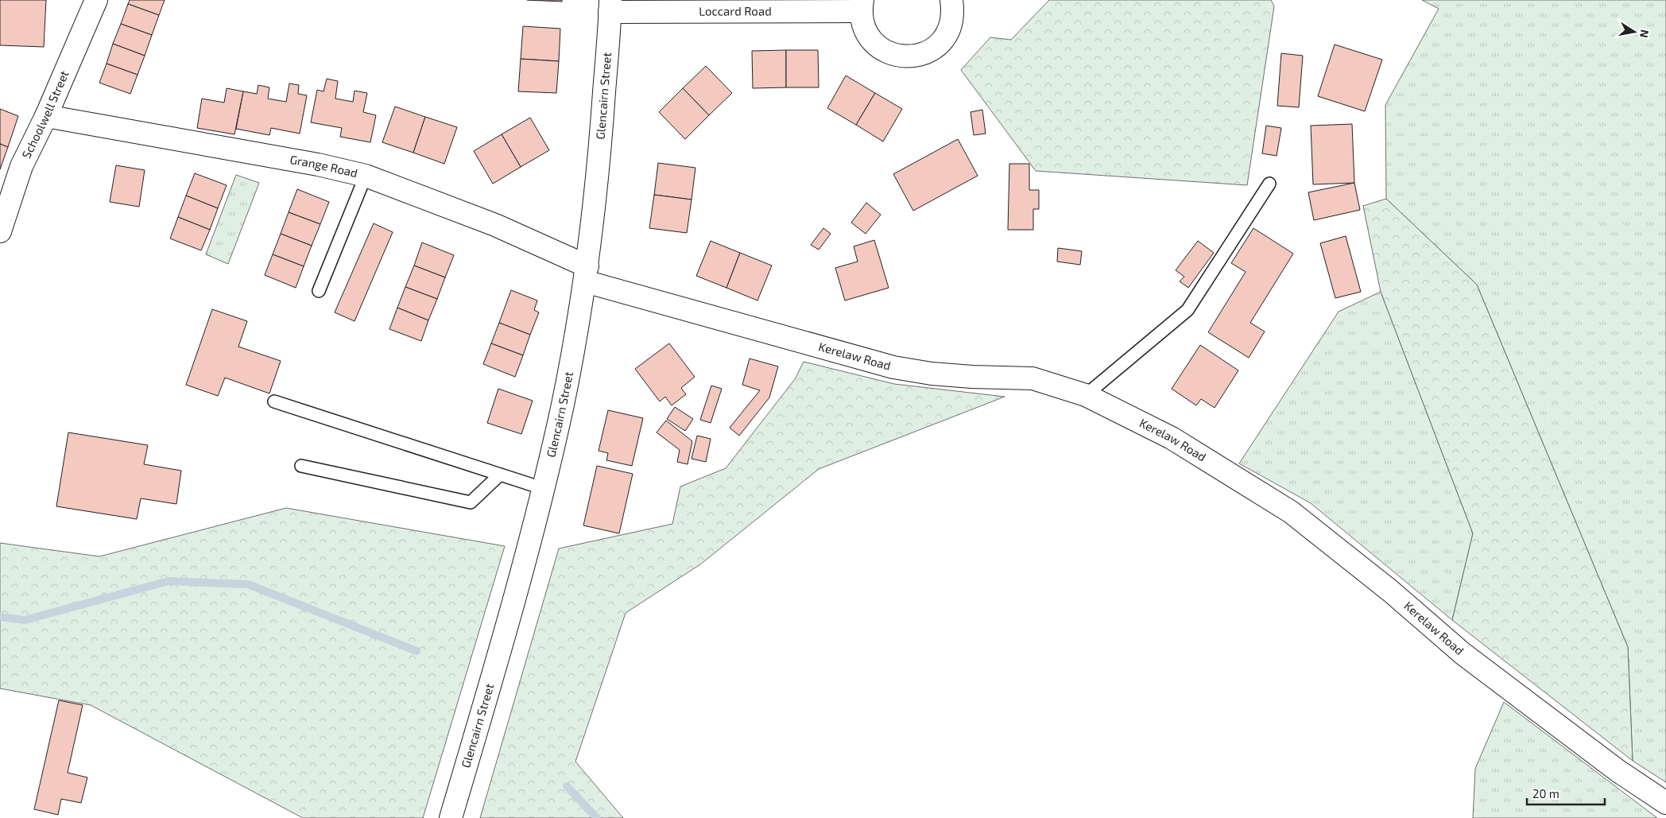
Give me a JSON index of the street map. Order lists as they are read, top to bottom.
{
  "streets": {
    "street": [
      "Loccard Road",
      "Glencairn Street",
      "Schoolwell Street",
      "Grange Road",
      "Kerelaw Road"
    ]
  },
  "crossings": [
    ["Loccard Road", "Glencairn Street"],
    ["Glencairn Street", "Grange Road"],
    ["Glencairn Street", "Kerelaw Road"],
    ["Schoolwell Street", "Grange Road"],
    ["Grange Road", "Kerelaw Road"]
  ],
  "scale_bar": "20 m",
  "north": "right"
}
